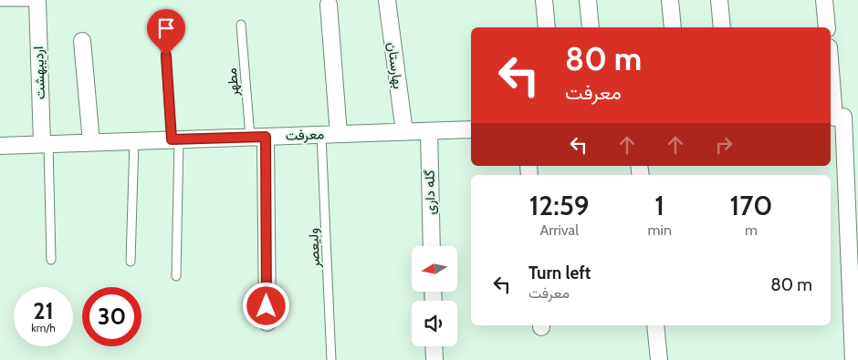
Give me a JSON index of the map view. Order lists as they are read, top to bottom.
{
  "streets": {
    "street": [
      "بهارستان",
      "اردیبهشت",
      "معرفت",
      "گله داری"
    ],
    "lane": ["مطهر", "ولیعصر"]
  },
  "crossings": [
    ["بهارستان", "معرفت"],
    ["اردیبهشت", "معرفت"],
    ["مطهر", "معرفت"],
    ["معرفت", "گله داری"],
    ["معرفت", "ولیعصر"]
  ],
  "north": "left",
  "page": {
    "turn": ["80 m", "معرفت"],
    "eta": [
      "12:59",
      "Arrival",
      "1",
      "min",
      "170",
      "m"
    ],
    "list": [
      {
        "name": "Turn left",
        "note": "معرفت",
        "value": "80 m"
      }
    ],
    "speed": "21 km/h",
    "limit": "30"
  }
}
